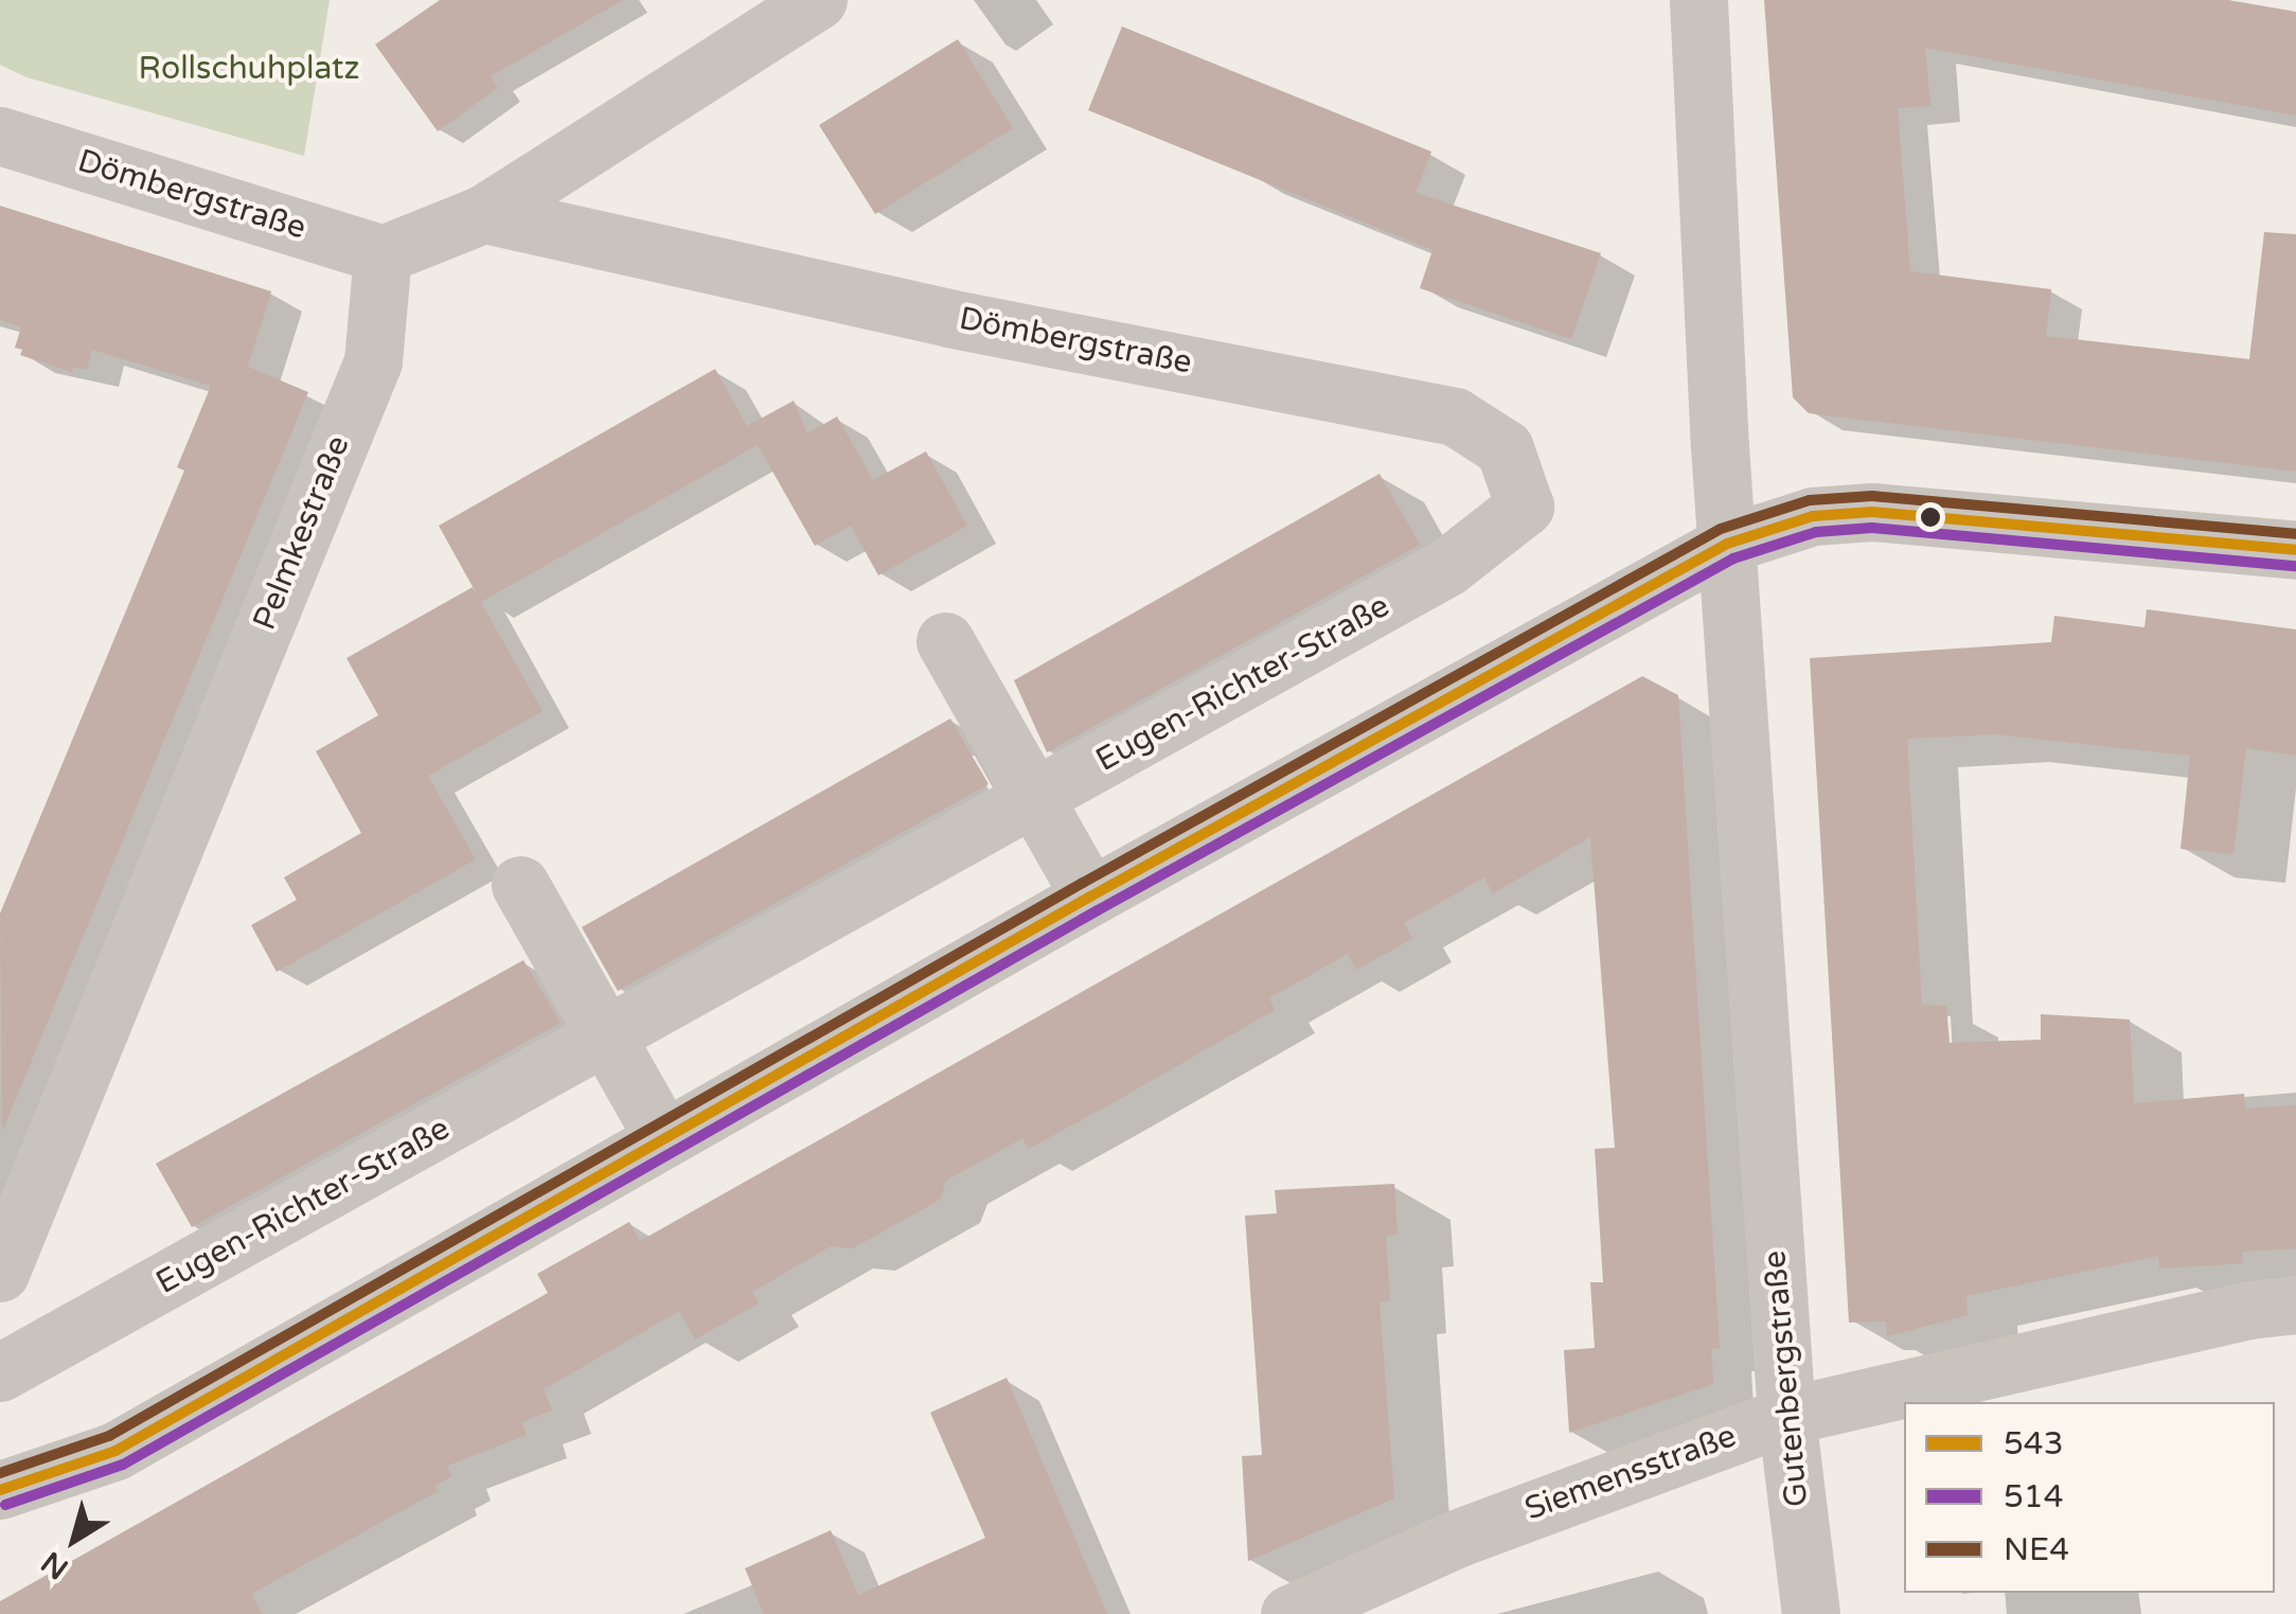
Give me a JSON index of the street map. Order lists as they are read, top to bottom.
{
  "streets": {
    "street": [
      "Dömbergstraße",
      "Pelmkestraße",
      "Eugen-Richter-Straße",
      "Gutenbergstraße",
      "Siemensstraße"
    ]
  },
  "crossings": [
    ["Dömbergstraße", "Pelmkestraße"],
    ["Dömbergstraße", "Eugen-Richter-Straße"],
    ["Gutenbergstraße", "Siemensstraße"]
  ],
  "parks": ["Rollschuhplatz"],
  "lines": ["transit line NE4", "transit line 543", "transit line 514"],
  "legend": ["543", "514", "NE4"],
  "north": "bottom left"
}
